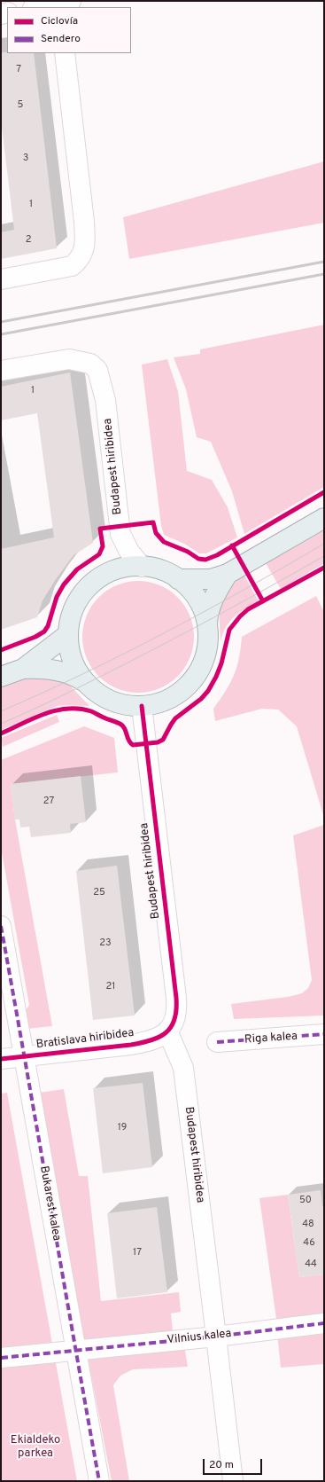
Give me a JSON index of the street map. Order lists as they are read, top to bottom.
{
  "streets": {
    "street": [
      "Budapest hiribidea",
      "Riga kalea",
      "Bratislava hiribidea",
      "Bukarest kalea",
      "Vilnius kalea"
    ]
  },
  "crossings": [
    ["Budapest hiribidea", "Bratislava hiribidea"],
    ["Budapest hiribidea", "Vilnius kalea"],
    ["Bratislava hiribidea", "Bukarest kalea"],
    ["Bukarest kalea", "Vilnius kalea"]
  ],
  "parks": ["Ekialdeko parkea"],
  "house_numbers": [
    "7",
    "5",
    "3",
    "1",
    "2",
    "1",
    "27",
    "25",
    "23",
    "21",
    "19",
    "50",
    "48",
    "46",
    "17",
    "44"
  ],
  "legend": ["Ciclovía", "Sendero"],
  "scale_bar": "20 m"
}
